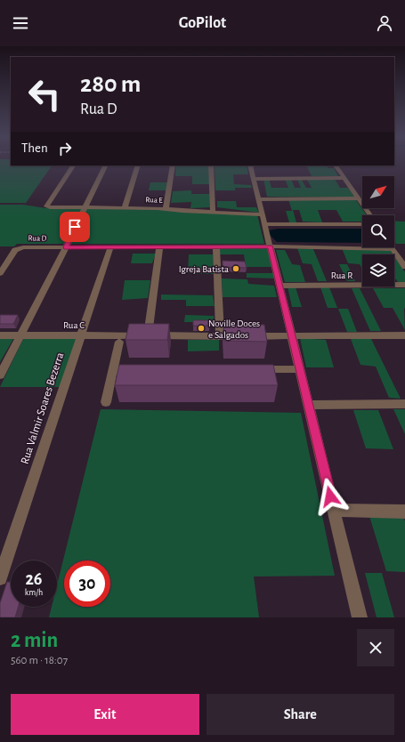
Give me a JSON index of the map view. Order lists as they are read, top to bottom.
{
  "streets": {
    "street": [
      "Rua E",
      "Rua D",
      "Rua R",
      "Rua C",
      "Rua Valmir Soares Bezerra"
    ]
  },
  "crossings": [
    ["Rua D", "Rua Valmir Soares Bezerra"],
    ["Rua C", "Rua Valmir Soares Bezerra"]
  ],
  "places": ["Igreja Batista", "Noville Doces e Salgados"],
  "north": "top right",
  "page": {
    "header": "GoPilot",
    "turn": ["280 m", "Rua D"],
    "then": "Then",
    "speed": "26 km/h",
    "limit": "30",
    "heading": ["2 min", "560 m · 18:07"],
    "buttons": ["Exit", "Share"]
  }
}
